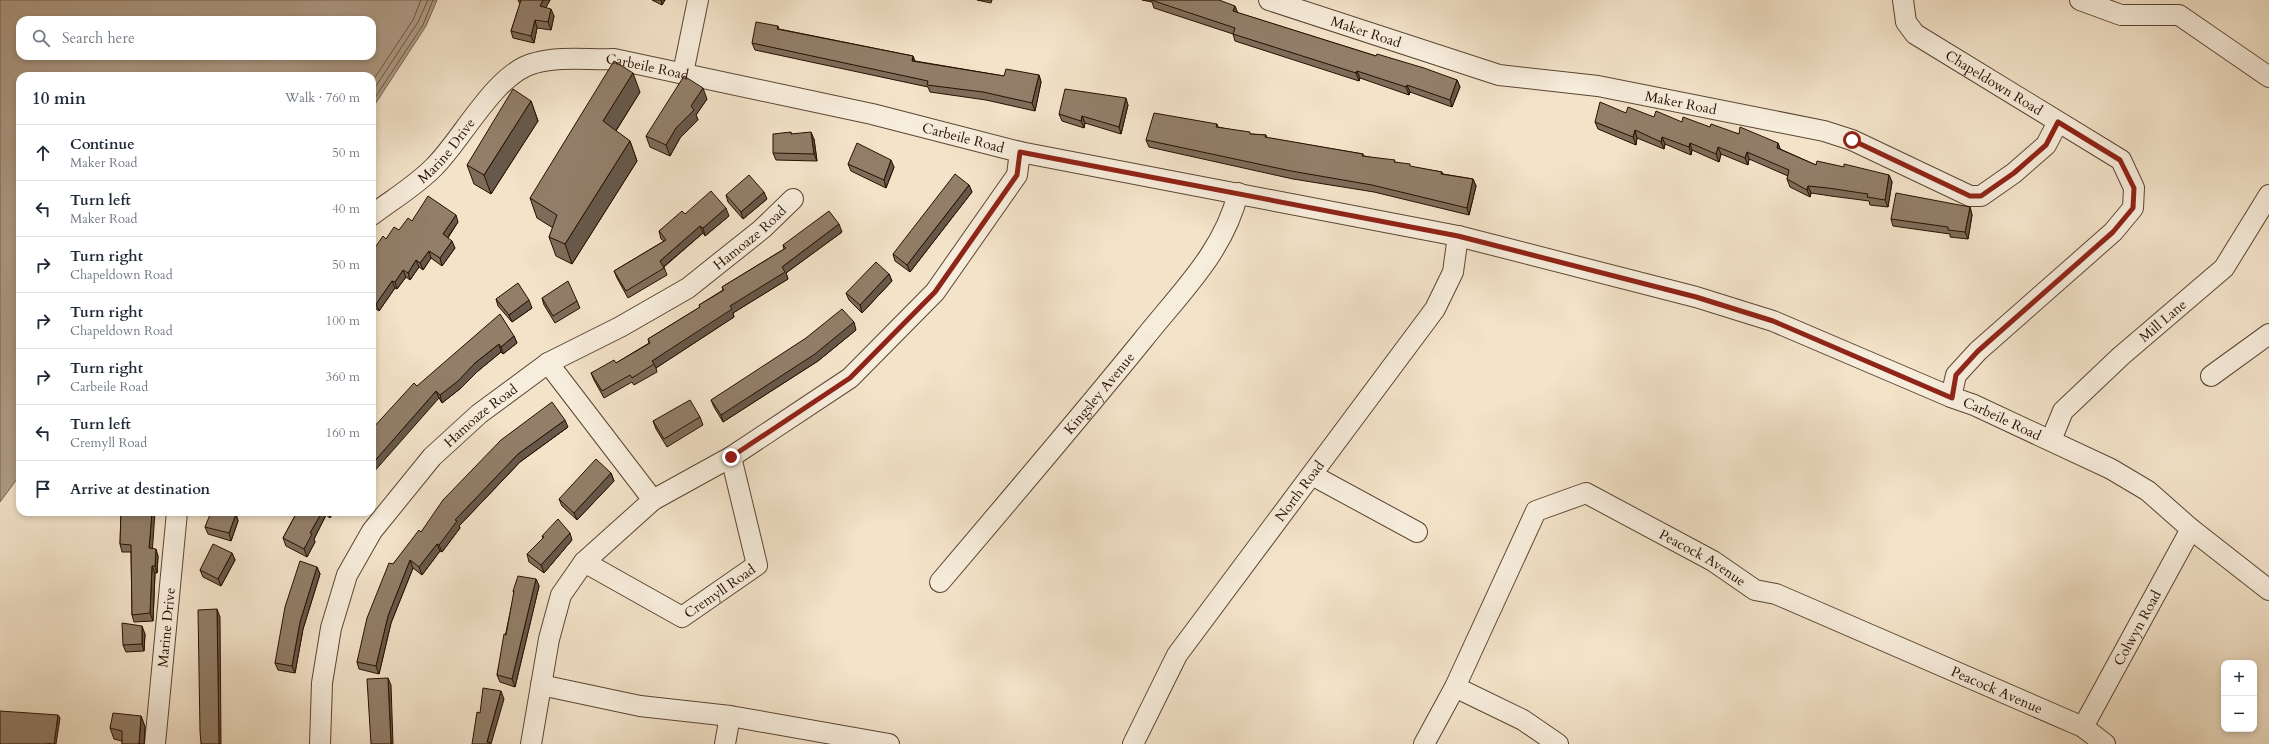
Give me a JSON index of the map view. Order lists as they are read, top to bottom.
{
  "streets": {
    "street": [
      "Maker Road",
      "Carbeile Road",
      "Chapeldown Road",
      "Marine Drive",
      "Hamoaze Road",
      "Mill Lane",
      "Kingsley Avenue",
      "North Road",
      "Peacock Avenue",
      "Cremyll Road",
      "Colwyn Road"
    ]
  },
  "crossings": [
    ["Maker Road", "Chapeldown Road"],
    ["Carbeile Road", "Chapeldown Road"],
    ["Carbeile Road", "Marine Drive"],
    ["Carbeile Road", "Mill Lane"],
    ["Carbeile Road", "Kingsley Avenue"],
    ["Carbeile Road", "North Road"],
    ["Carbeile Road", "Colwyn Road"],
    ["Peacock Avenue", "Colwyn Road"]
  ],
  "page": {
    "search": "Search here",
    "heading": ["10 min", "Walk · 760 m"],
    "list": [
      ["Continue", "Maker Road", "50 m"],
      ["Turn left", "Maker Road", "40 m"],
      ["Turn right", "Chapeldown Road", "50 m"],
      ["Turn right", "Chapeldown Road", "100 m"],
      ["Turn right", "Carbeile Road", "360 m"],
      ["Turn left", "Cremyll Road", "160 m"],
      "Arrive at destination"
    ],
    "map_buttons": ["+", "−"]
  }
}
